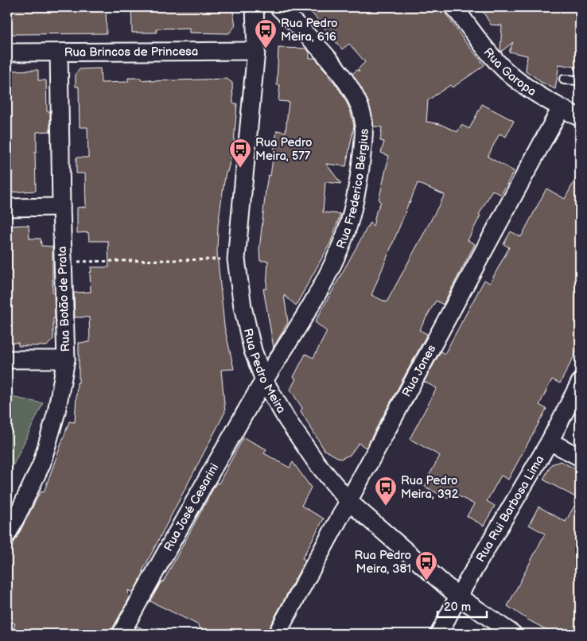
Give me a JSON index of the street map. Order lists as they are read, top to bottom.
{
  "streets": {
    "street": [
      "Rua Brincos de Princesa",
      "Rua Garopa",
      "Rua Frederico Bérgius",
      "Rua Botão de Prata",
      "Rua Pedro Meira",
      "Rua Jones",
      "Rua José Cesarini",
      "Rua Rui Barbosa Lima"
    ]
  },
  "crossings": [
    ["Rua Brincos de Princesa", "Rua Botão de Prata"],
    ["Rua Brincos de Princesa", "Rua Pedro Meira"],
    ["Rua Garopa", "Rua Jones"],
    ["Rua Frederico Bérgius", "Rua Pedro Meira"],
    ["Rua Frederico Bérgius", "Rua José Cesarini"],
    ["Rua Pedro Meira", "Rua Jones"],
    ["Rua Pedro Meira", "Rua José Cesarini"],
    ["Rua Pedro Meira", "Rua Rui Barbosa Lima"]
  ],
  "places": {
    "bus stop": [
      "Rua Pedro Meira, 616",
      "Rua Pedro Meira, 577",
      "Rua Pedro Meira, 392",
      "Rua Pedro Meira, 381"
    ]
  },
  "scale_bar": "20 m"
}
